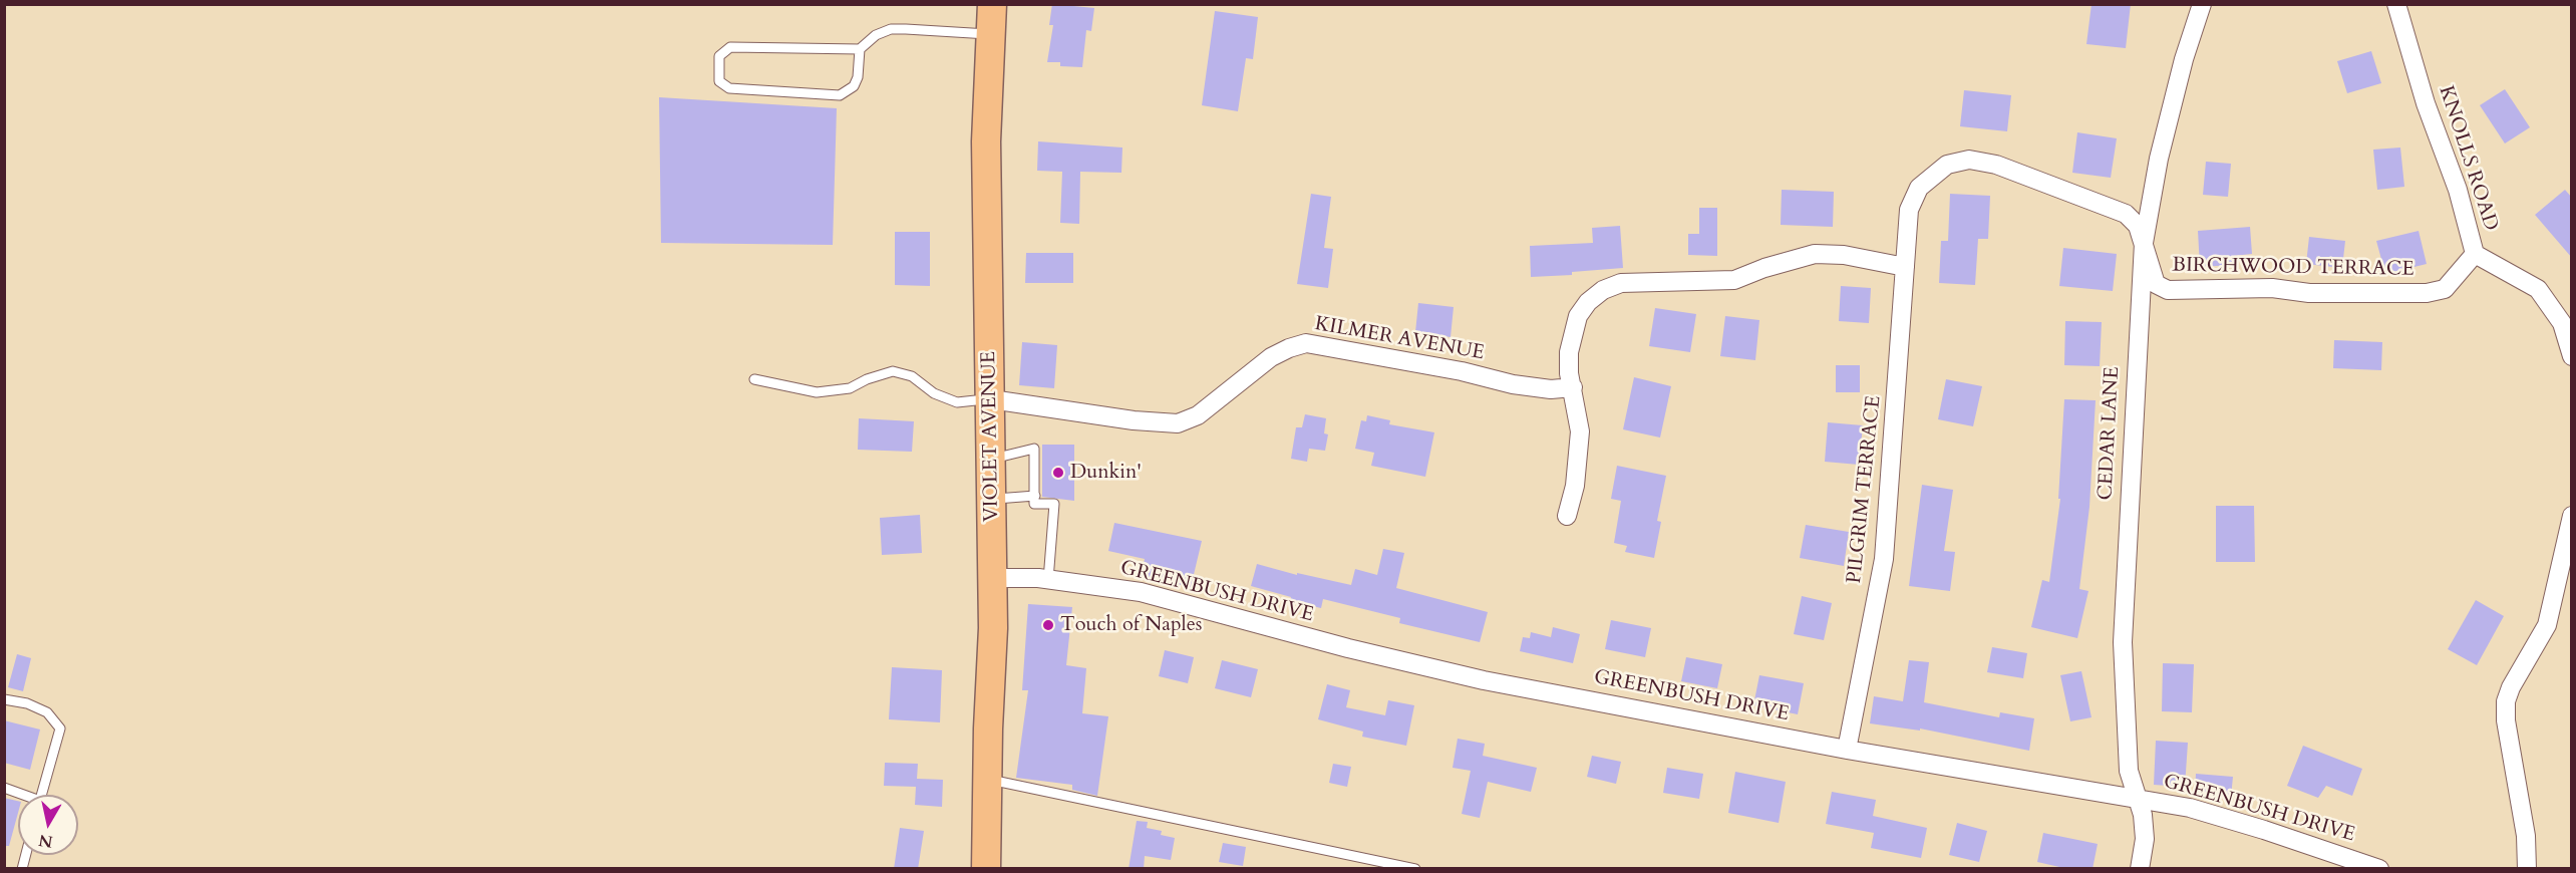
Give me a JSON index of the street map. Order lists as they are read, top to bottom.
{
  "streets": {
    "main road": ["VIOLET AVENUE"],
    "street": [
      "KNOLLS ROAD",
      "BIRCHWOOD TERRACE",
      "KILMER AVENUE",
      "CEDAR LANE",
      "PILGRIM TERRACE",
      "GREENBUSH DRIVE"
    ]
  },
  "crossings": [
    ["KNOLLS ROAD", "BIRCHWOOD TERRACE"],
    ["BIRCHWOOD TERRACE", "CEDAR LANE"],
    ["BIRCHWOOD TERRACE", "PILGRIM TERRACE"],
    ["KILMER AVENUE", "VIOLET AVENUE"],
    ["CEDAR LANE", "GREENBUSH DRIVE"],
    ["VIOLET AVENUE", "GREENBUSH DRIVE"],
    ["PILGRIM TERRACE", "GREENBUSH DRIVE"]
  ],
  "places": ["Dunkin'", "Touch of Naples"],
  "north": "bottom"
}
